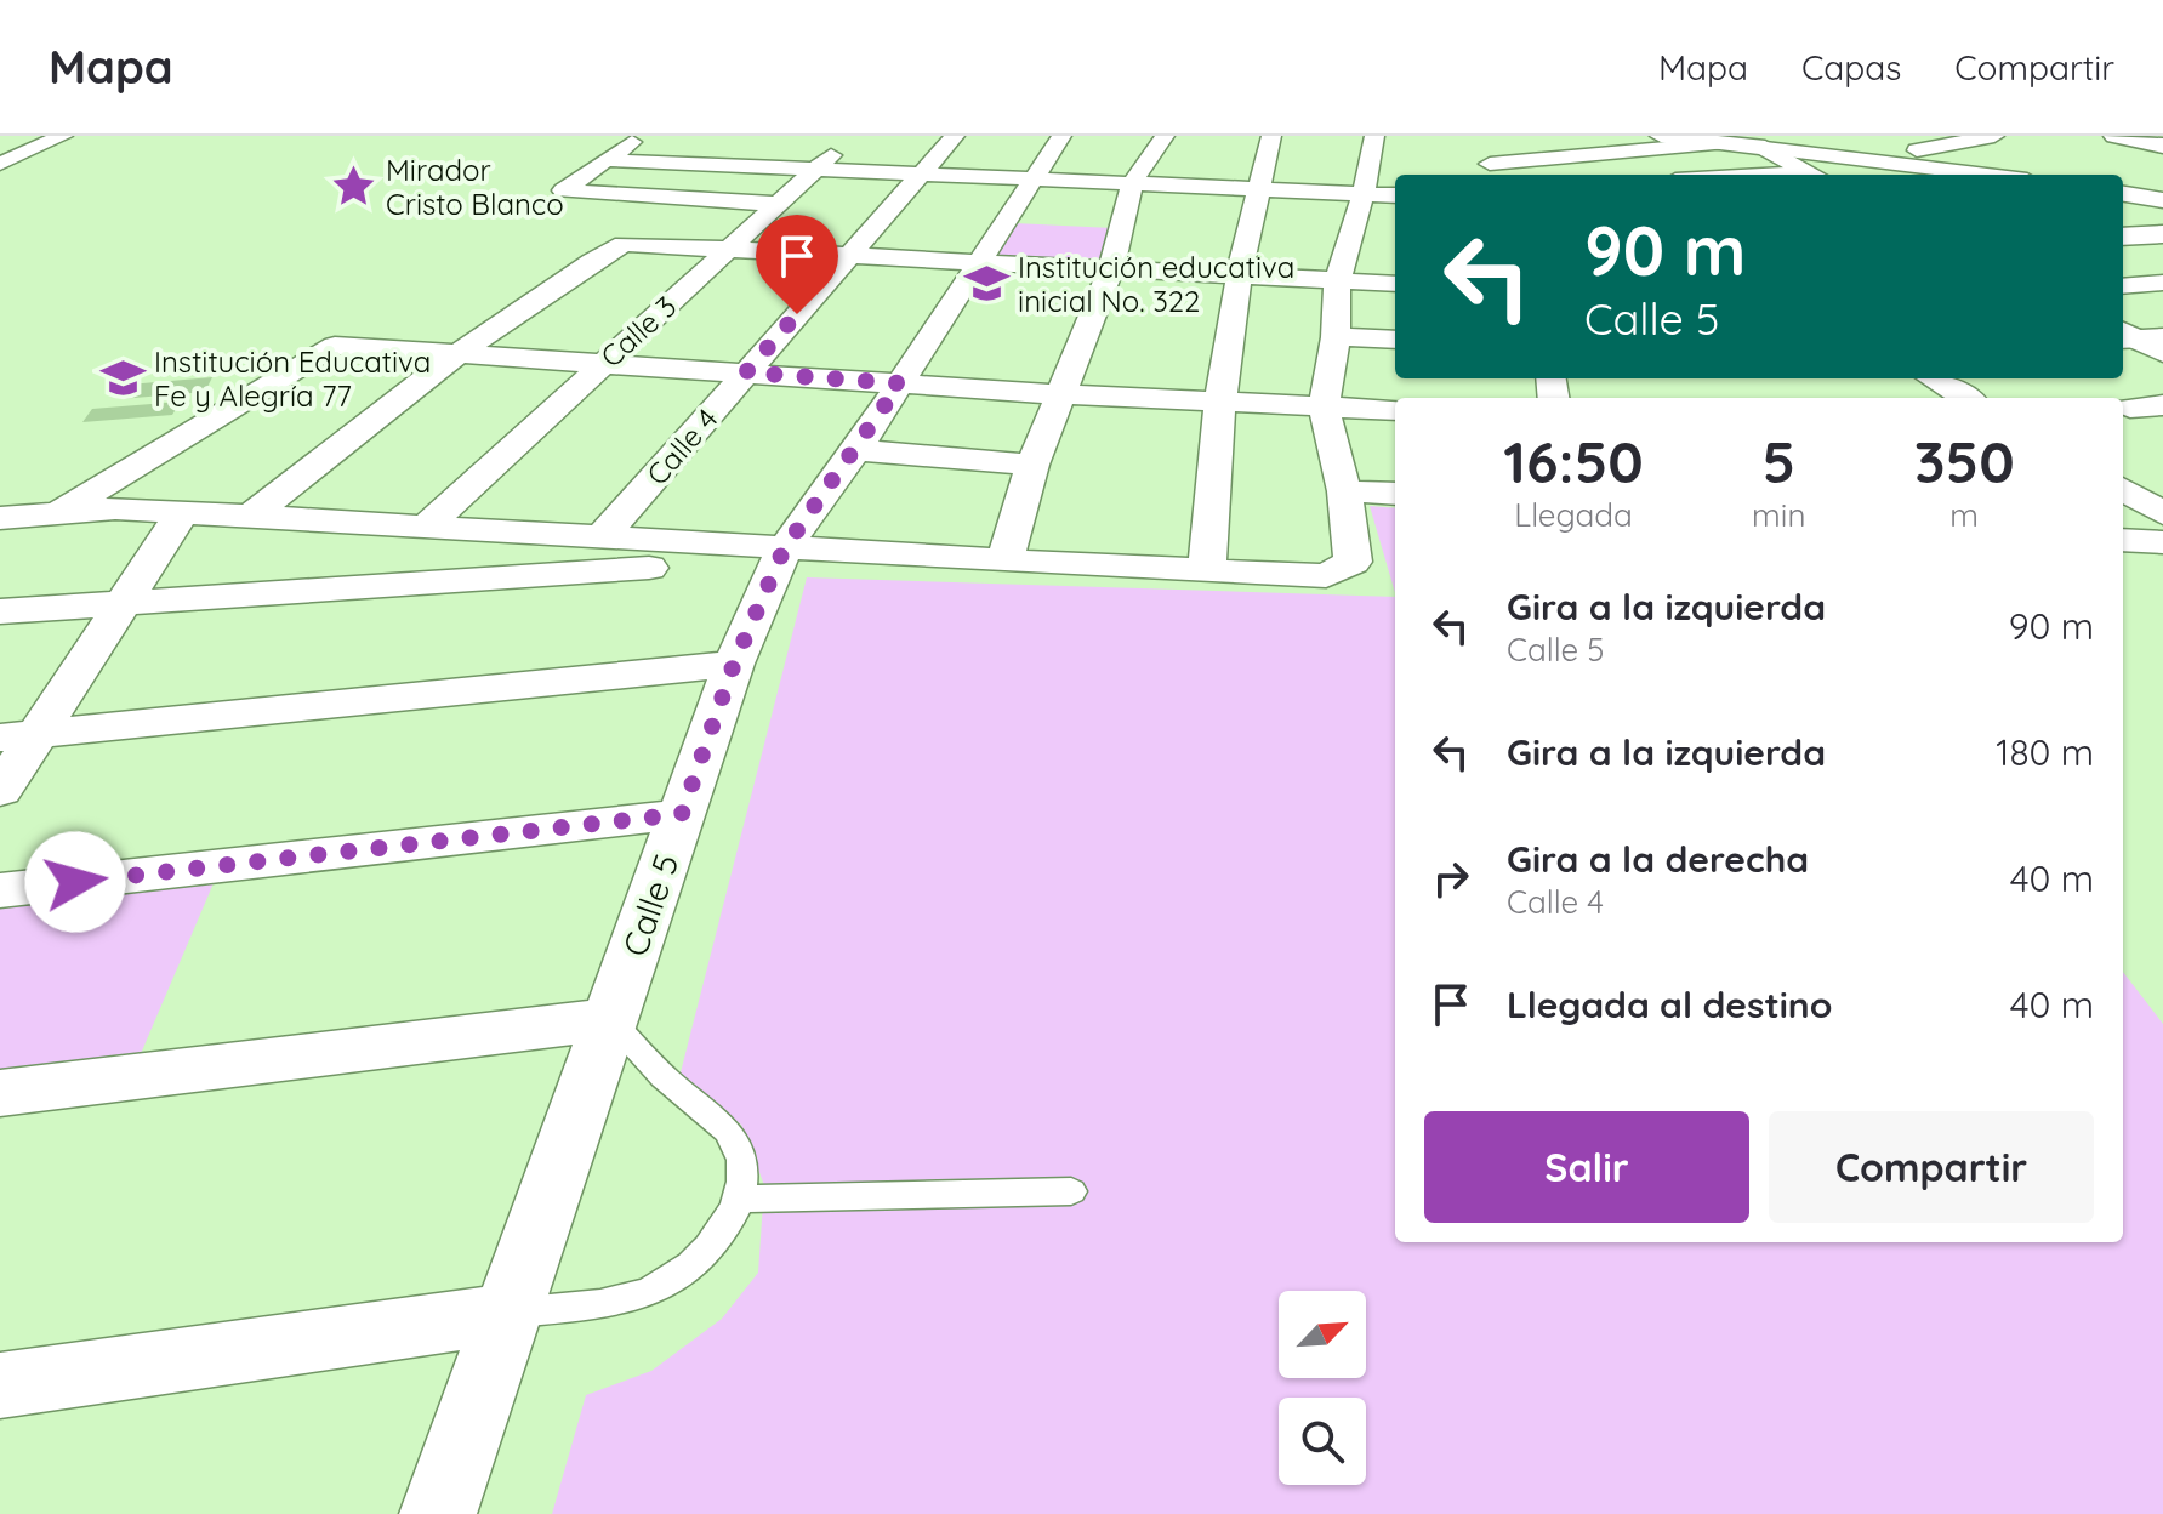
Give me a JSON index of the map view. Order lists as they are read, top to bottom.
{
  "streets": {
    "street": ["Calle 3", "Calle 4", "Calle 5"]
  },
  "places": {
    "place": ["Mirador Cristo Blanco"],
    "school or university": ["Institución educativa inicial No. 322", "Institución Educativa Fe y Alegría 77"]
  },
  "north": "top right",
  "page": {
    "header": "Mapa",
    "nav": ["Mapa", "Capas", "Compartir"],
    "turn": ["90 m", "Calle 5"],
    "eta": [
      "16:50",
      "Llegada",
      "5",
      "min",
      "350",
      "m"
    ],
    "list": [
      {
        "name": "Gira a la izquierda",
        "note": "Calle 5",
        "value": "90 m"
      },
      {
        "name": "Gira a la izquierda",
        "value": "180 m"
      },
      {
        "name": "Gira a la derecha",
        "note": "Calle 4",
        "value": "40 m"
      },
      {
        "name": "Llegada al destino",
        "value": "40 m"
      }
    ],
    "buttons": ["Salir", "Compartir"]
  }
}
